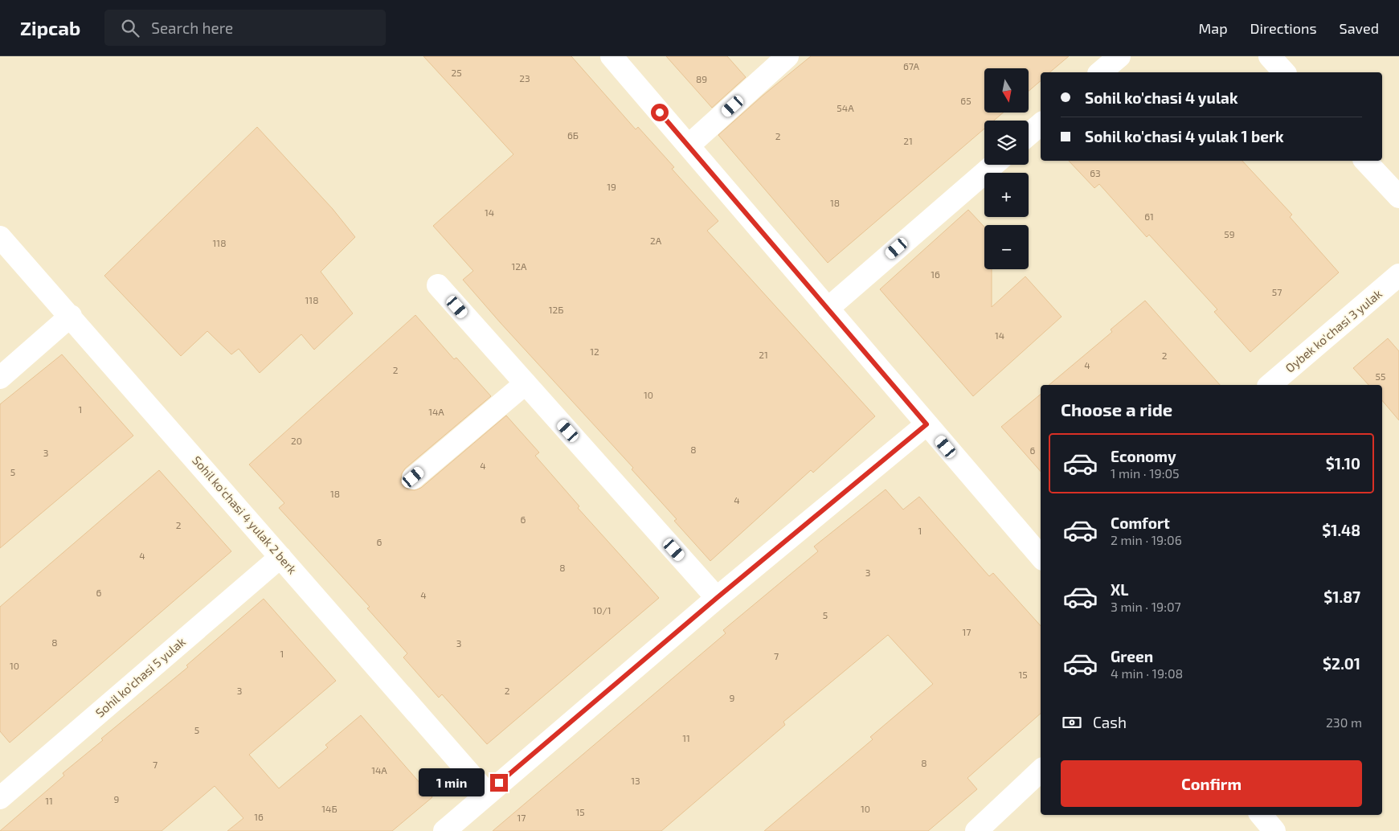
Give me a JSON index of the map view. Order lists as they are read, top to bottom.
{
  "streets": {
    "street": ["Oybek ko'chasi 3 yulak", "Sohil ko'chasi 4 yulak 2 berk", "Sohil ko'chasi 5 yulak"]
  },
  "crossings": [
    ["Sohil ko'chasi 4 yulak 2 berk", "Sohil ko'chasi 5 yulak"]
  ],
  "house_numbers": [
    "67A",
    "25",
    "23",
    "89",
    "65",
    "54A",
    "6Б",
    "2",
    "21",
    "63",
    "19",
    "18",
    "14",
    "61",
    "59",
    "2A",
    "118",
    "12A",
    "16",
    "57",
    "118",
    "12Б",
    "14",
    "12",
    "21",
    "2",
    "4",
    "2",
    "55",
    "10",
    "1",
    "14A",
    "20",
    "8",
    "6",
    "3",
    "4",
    "5",
    "18",
    "4",
    "6",
    "2",
    "1",
    "6",
    "4",
    "8",
    "3",
    "6",
    "4",
    "10/1",
    "5",
    "17",
    "8",
    "3",
    "1",
    "7",
    "10",
    "15",
    "3",
    "2",
    "9",
    "5",
    "11",
    "8",
    "7",
    "14A",
    "13",
    "9",
    "11",
    "14Б",
    "10",
    "15",
    "16",
    "17"
  ],
  "north": "bottom",
  "page": {
    "header": "Zipcab",
    "search": "Search here",
    "nav": ["Map", "Directions", "Saved"],
    "map_buttons": ["+", "−"],
    "banner": ["Sohil ko'chasi 4 yulak", "Sohil ko'chasi 4 yulak 1 berk"],
    "heading": "Choose a ride",
    "list": [
      {
        "name": "Economy",
        "note": "1 min · 19:05",
        "value": "$1.10"
      },
      {
        "name": "Comfort",
        "note": "2 min · 19:06",
        "value": "$1.48"
      },
      {
        "name": "XL",
        "note": "3 min · 19:07",
        "value": "$1.87"
      },
      {
        "name": "Green",
        "note": "4 min · 19:08",
        "value": "$2.01"
      }
    ],
    "pay": ["Cash", "230 m"],
    "buttons": "Confirm",
    "bubble": "1 min"
  }
}
